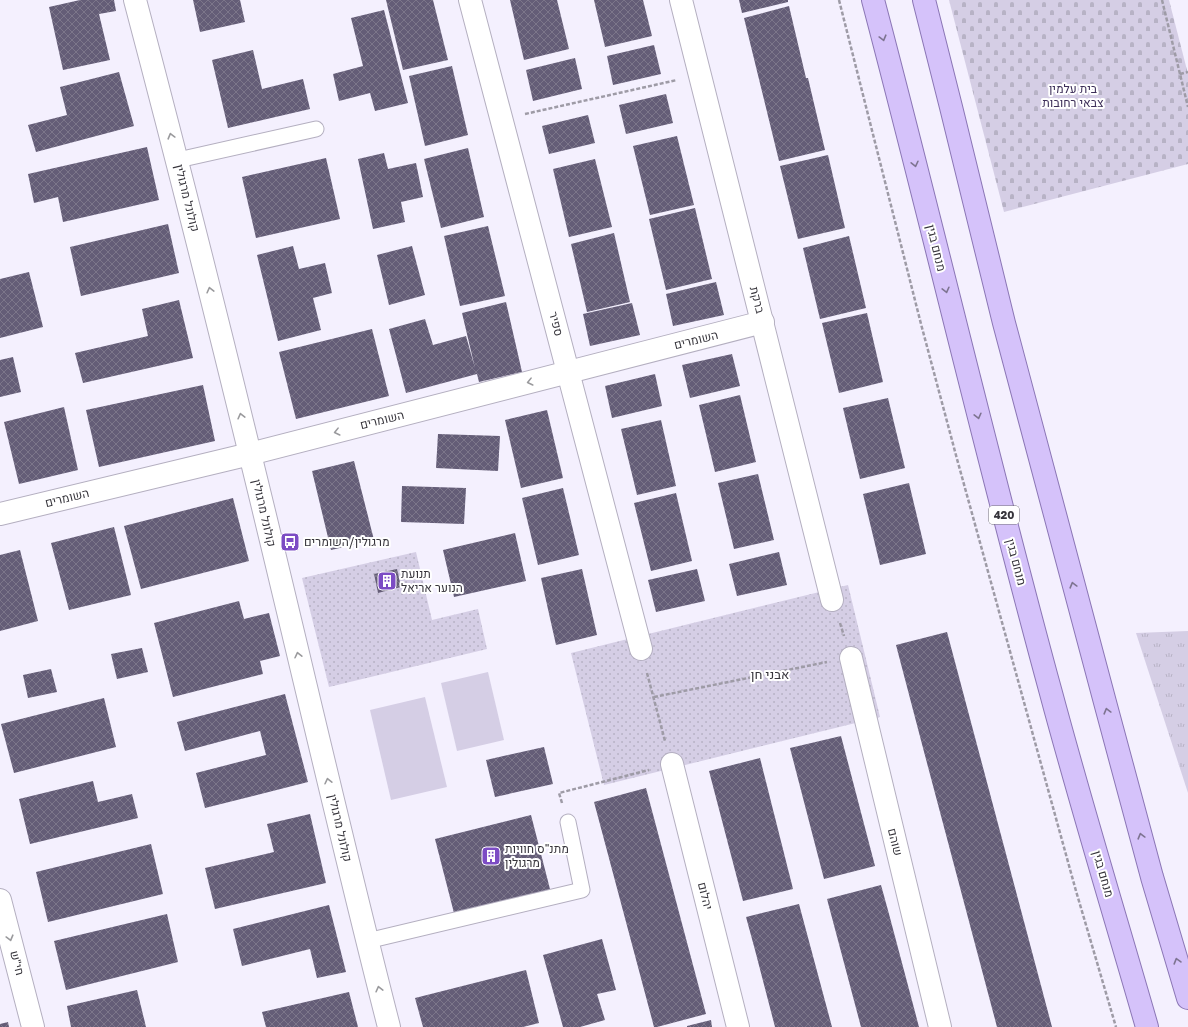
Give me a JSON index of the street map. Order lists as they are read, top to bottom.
{
  "streets": {
    "main road": ["מנחם בגין", "420"],
    "street": [
      "קולונל מרגולין",
      "ברקת",
      "ספיר",
      "השומרים",
      "שוהם",
      "יהלום",
      "חי\"ש"
    ]
  },
  "crossings": [
    ["קולונל מרגולין", "השומרים"],
    ["ברקת", "השומרים"],
    ["ספיר", "השומרים"]
  ],
  "one_way": ["קולונל מרגולין", "השומרים", "חי\"ש"],
  "districts": ["אבני חן"],
  "parks": ["בית עלמין צבאי רחובות"],
  "places": {
    "bus stop": ["מרגולין/השומרים"],
    "building": ["תנועת הנוער אריאל", "מתנ\"ס חוויות מרגולין"]
  }
}
